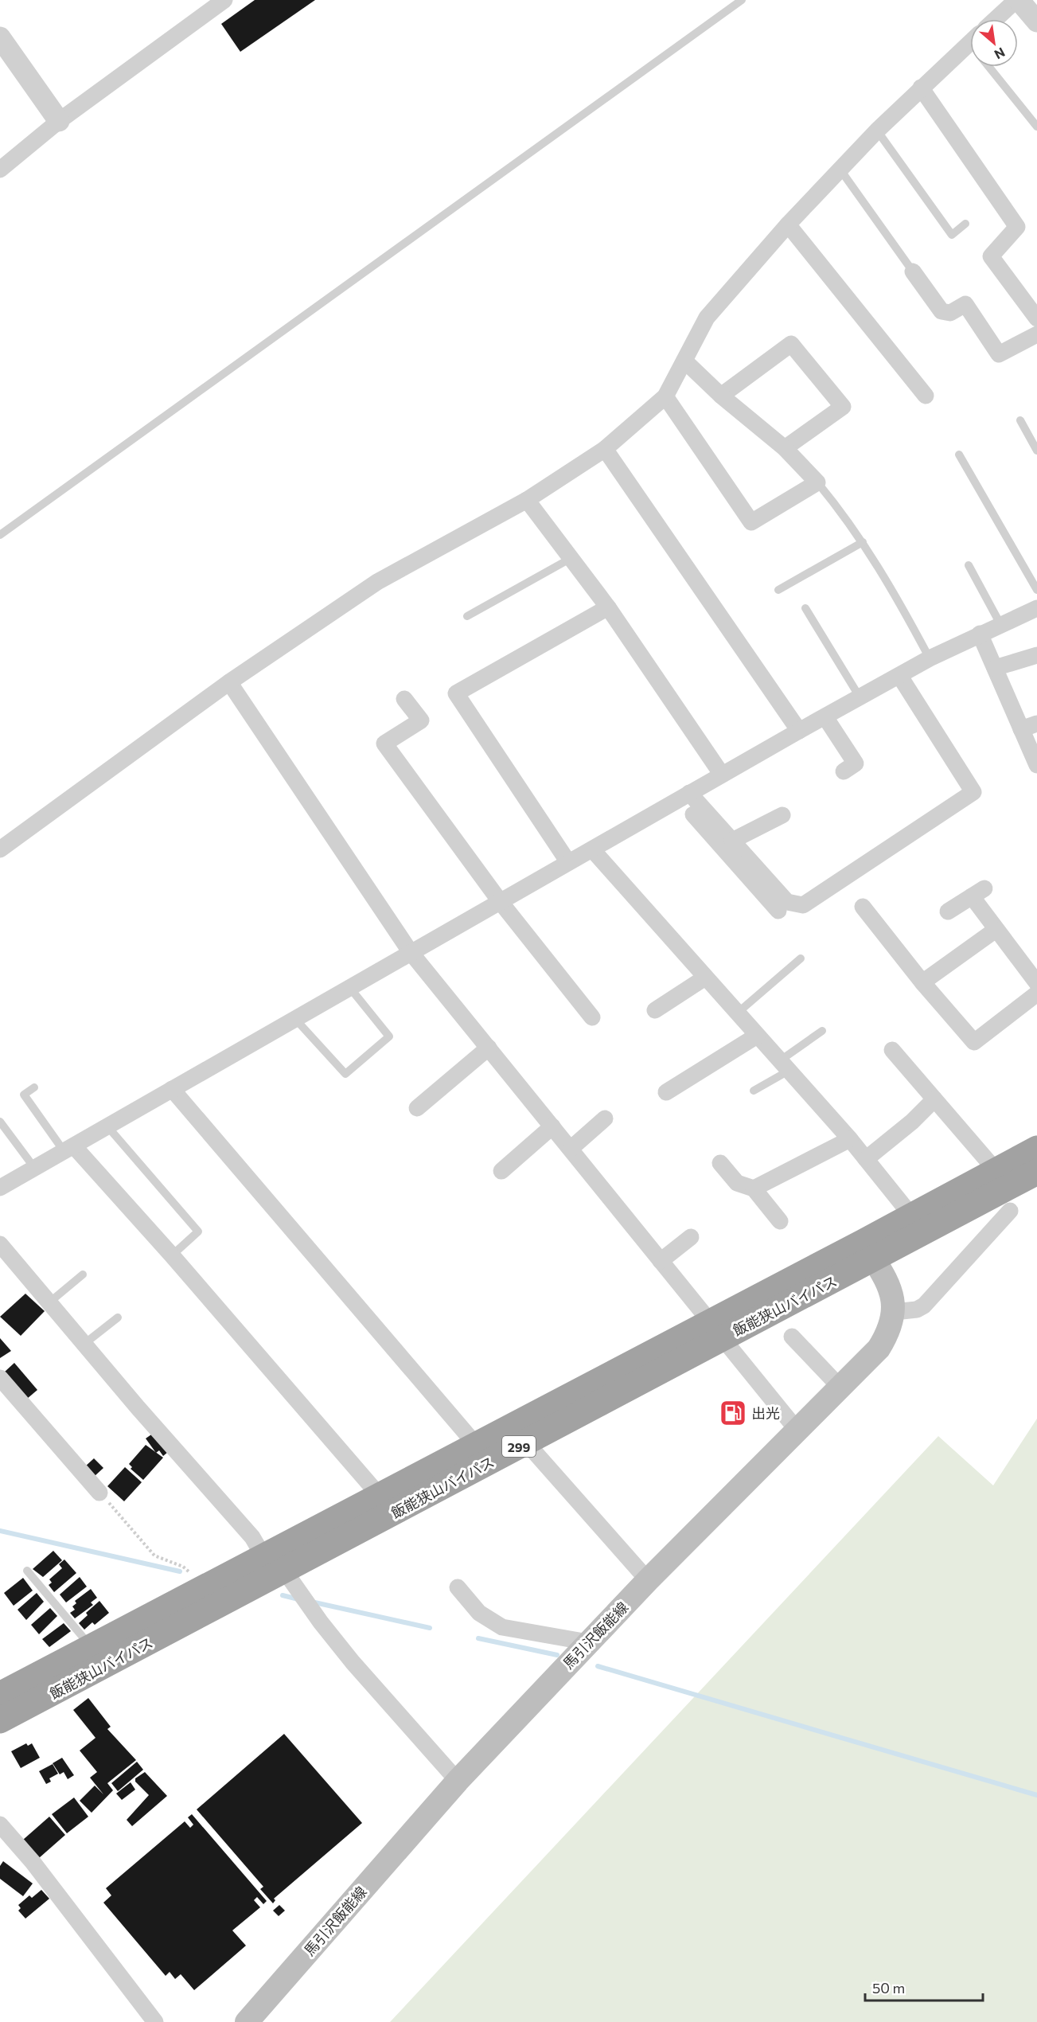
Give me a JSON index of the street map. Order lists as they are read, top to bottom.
{
  "streets": {
    "highway": ["飯能狭山バイパス", "299"],
    "main road": ["馬引沢飯能線"]
  },
  "places": {
    "fuel station": ["出光"]
  },
  "scale_bar": "50 m",
  "north": "bottom right"
}
